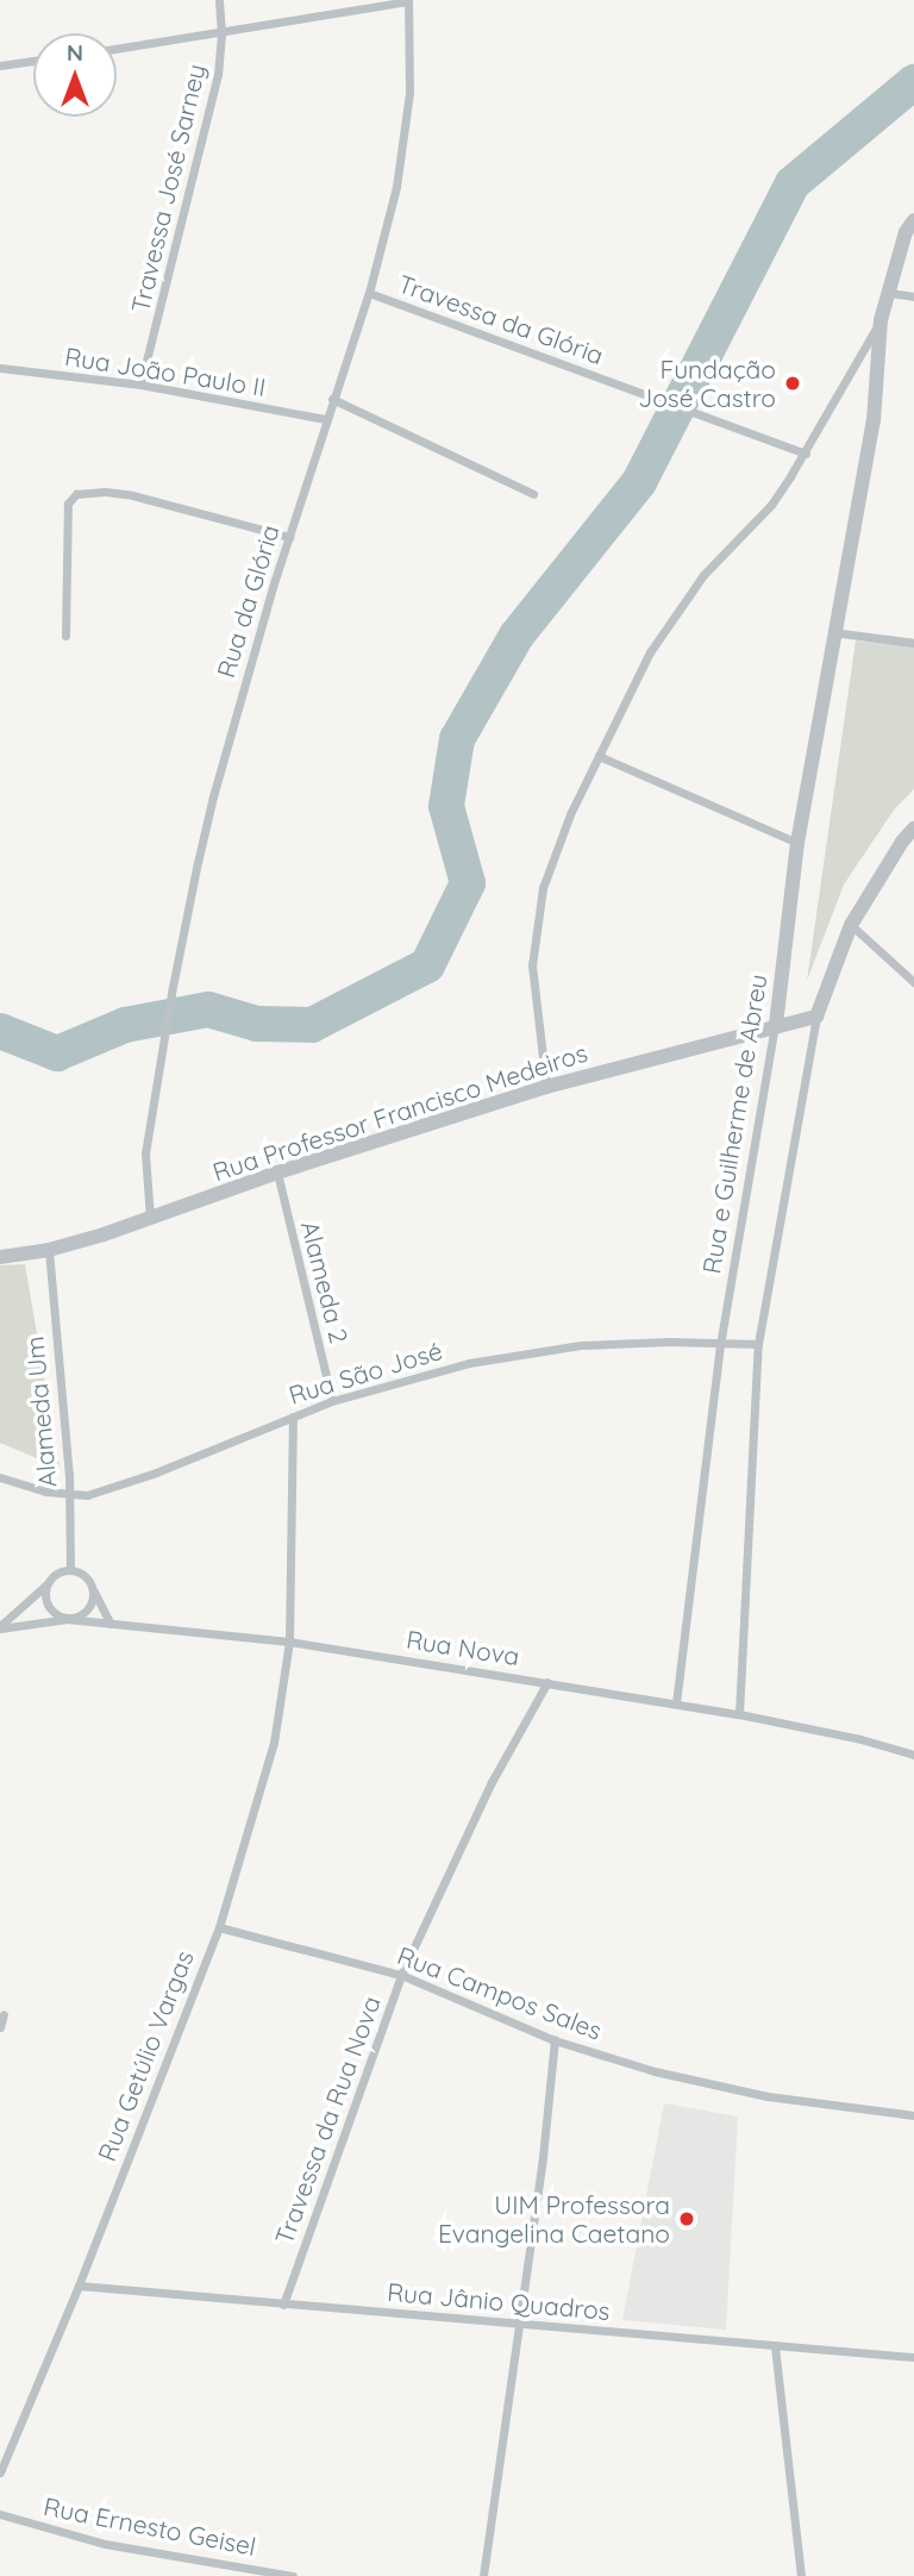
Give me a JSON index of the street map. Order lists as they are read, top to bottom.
{
  "streets": {
    "street": [
      "Travessa José Sarney",
      "Travessa da Glória",
      "Rua João Paulo II",
      "Rua da Glória",
      "Rua Professor Francisco Medeiros",
      "Rua e Guilherme de Abreu",
      "Alameda 2",
      "Rua São José",
      "Alameda Um",
      "Rua Nova",
      "Rua Campos Sales",
      "Rua Getúlio Vargas",
      "Travessa da Rua Nova",
      "Rua Jânio Quadros",
      "Rua Ernesto Geisel"
    ]
  },
  "crossings": [
    ["Travessa José Sarney", "Rua João Paulo II"],
    ["Travessa da Glória", "Rua da Glória"],
    ["Rua João Paulo II", "Rua da Glória"],
    ["Rua da Glória", "Rua Professor Francisco Medeiros"],
    ["Rua Professor Francisco Medeiros", "Rua e Guilherme de Abreu"],
    ["Rua Professor Francisco Medeiros", "Alameda 2"],
    ["Rua Professor Francisco Medeiros", "Alameda Um"],
    ["Rua e Guilherme de Abreu", "Rua São José"],
    ["Rua e Guilherme de Abreu", "Rua Nova"],
    ["Alameda 2", "Rua São José"],
    ["Rua São José", "Alameda Um"],
    ["Alameda Um", "Rua Nova"],
    ["Rua Nova", "Rua Getúlio Vargas"],
    ["Rua Nova", "Travessa da Rua Nova"],
    ["Rua Campos Sales", "Rua Getúlio Vargas"],
    ["Rua Campos Sales", "Travessa da Rua Nova"],
    ["Rua Getúlio Vargas", "Rua Jânio Quadros"],
    ["Travessa da Rua Nova", "Rua Jânio Quadros"]
  ],
  "places": ["Fundação José Castro", "UIM Professora Evangelina Caetano"],
  "north": "top"
}
